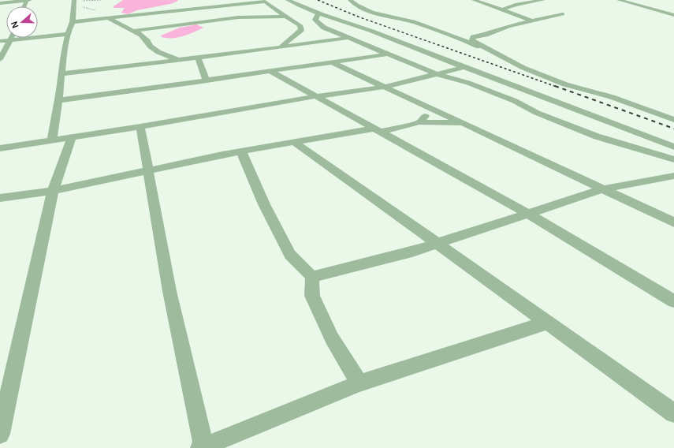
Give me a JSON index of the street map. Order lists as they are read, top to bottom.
{
  "north": "left"
}
